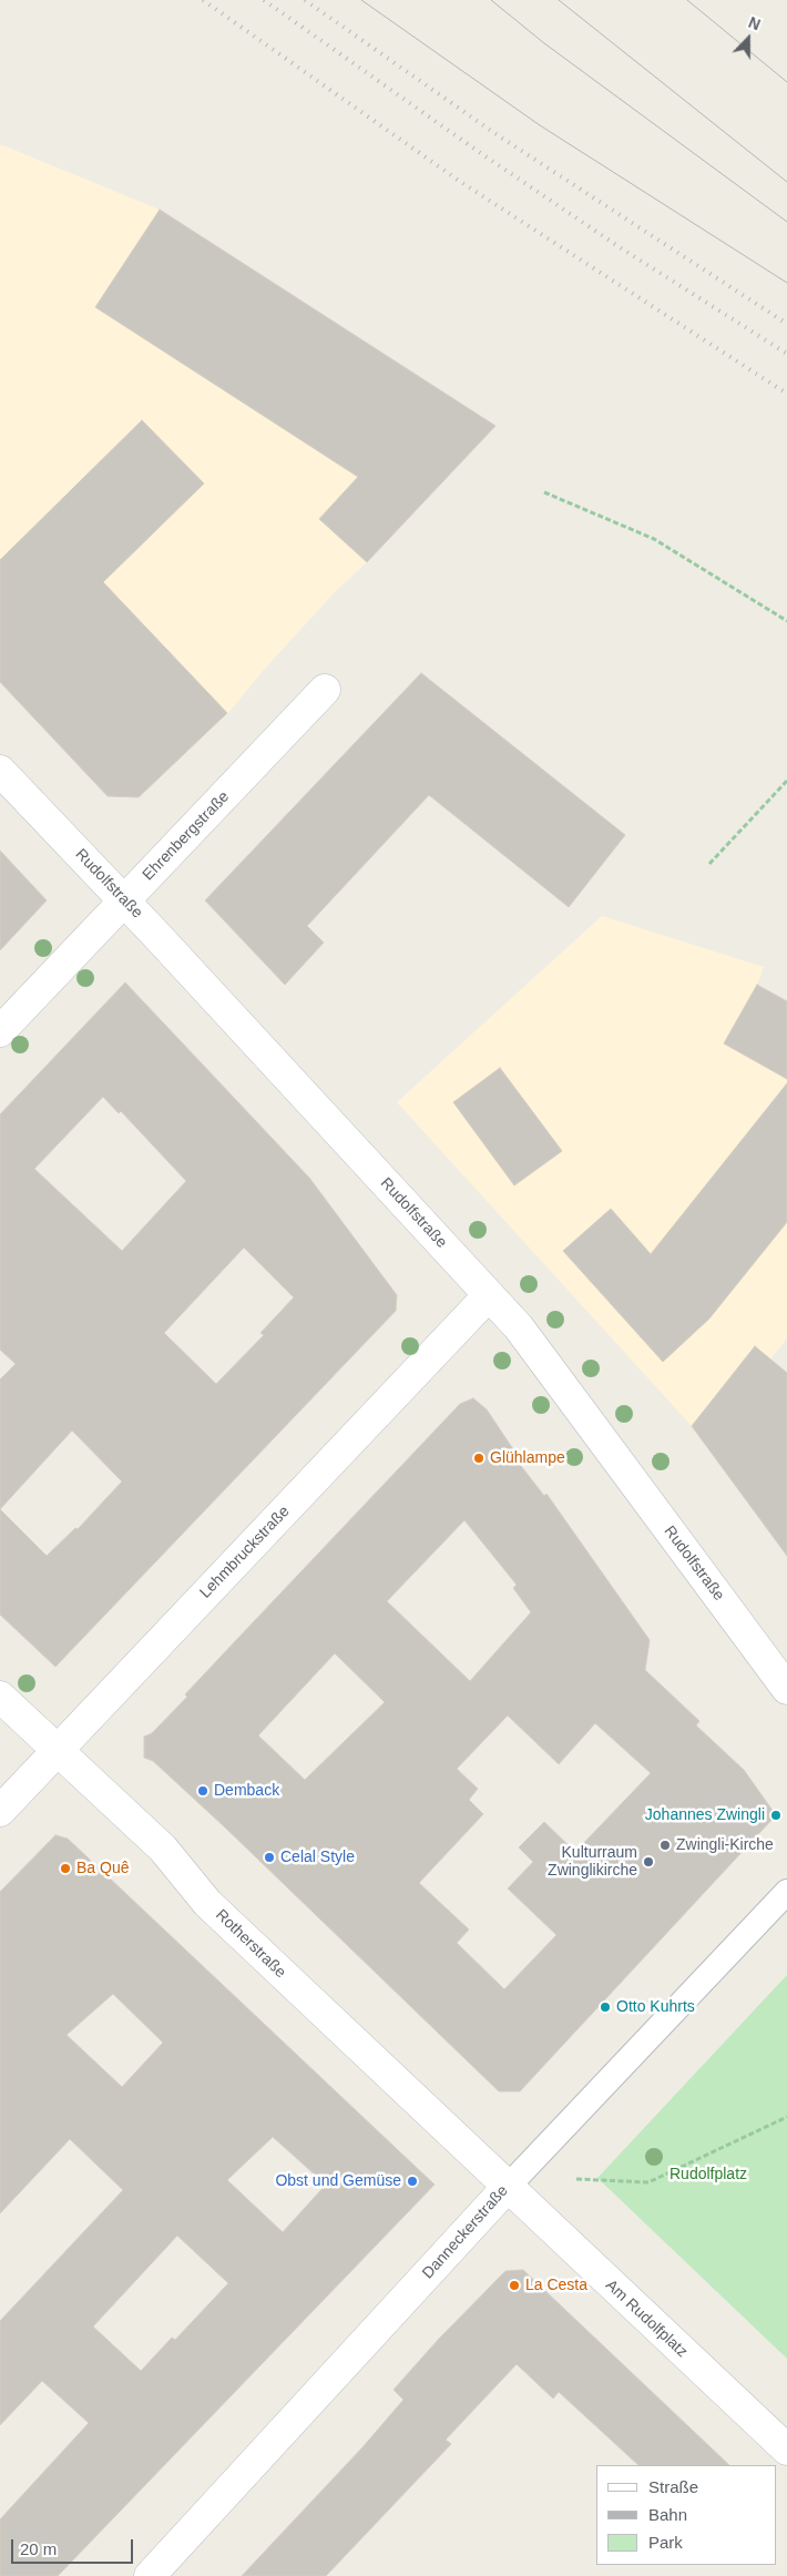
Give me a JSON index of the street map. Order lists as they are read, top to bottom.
{
  "streets": {
    "street": [
      "Ehrenbergstraße",
      "Rudolfstraße",
      "Lehmbruckstraße",
      "Rotherstraße",
      "Danneckerstraße",
      "Am Rudolfplatz"
    ]
  },
  "crossings": [
    ["Ehrenbergstraße", "Rudolfstraße"],
    ["Rudolfstraße", "Lehmbruckstraße"],
    ["Lehmbruckstraße", "Rotherstraße"],
    ["Rotherstraße", "Danneckerstraße"],
    ["Rotherstraße", "Am Rudolfplatz"],
    ["Danneckerstraße", "Am Rudolfplatz"]
  ],
  "parks": ["Rudolfplatz"],
  "places": [
    "Glühlampe",
    "Demback",
    "Johannes Zwingli",
    "Zwingli-Kirche",
    "Celal Style",
    "Kulturraum Zwinglikirche",
    "Ba Quê",
    "Otto Kuhrts",
    "Obst und Gemüse",
    "La Cesta"
  ],
  "legend": ["Straße", "Bahn", "Park"],
  "scale_bar": "20 m",
  "north": "top"
}
